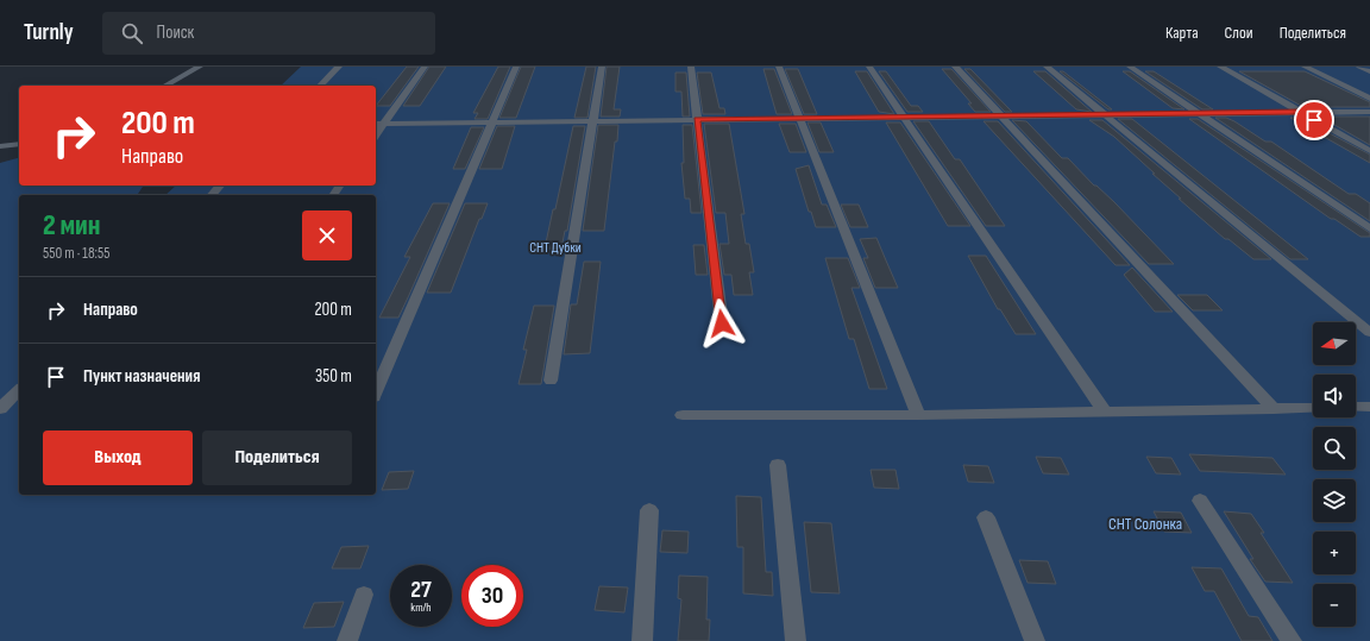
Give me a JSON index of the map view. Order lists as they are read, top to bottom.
{
  "parks": ["СНТ Дубки", "СНТ Солонка"],
  "north": "left",
  "page": {
    "header": "Turnly",
    "search": "Поиск",
    "nav": ["Карта", "Слои", "Поделиться"],
    "turn": ["200 m", "Направо"],
    "heading": ["2 мин", "550 m · 18:55"],
    "list": [
      {
        "name": "Направо",
        "value": "200 m"
      },
      {
        "name": "Пункт назначения",
        "value": "350 m"
      }
    ],
    "map_buttons": ["+", "−"],
    "buttons": ["Выход", "Поделиться"],
    "speed": "27 km/h",
    "limit": "30"
  }
}
